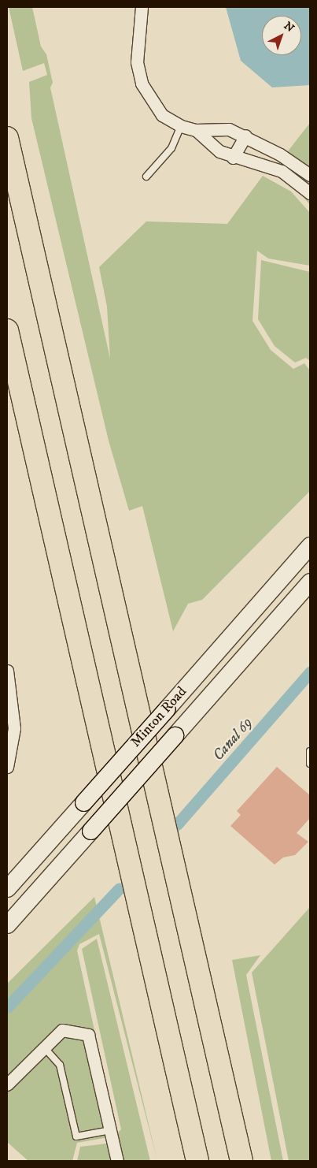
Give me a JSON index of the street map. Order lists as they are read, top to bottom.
{
  "streets": {
    "main road": ["Minton Road"]
  },
  "water": ["Canal 69"],
  "north": "top right"
}
